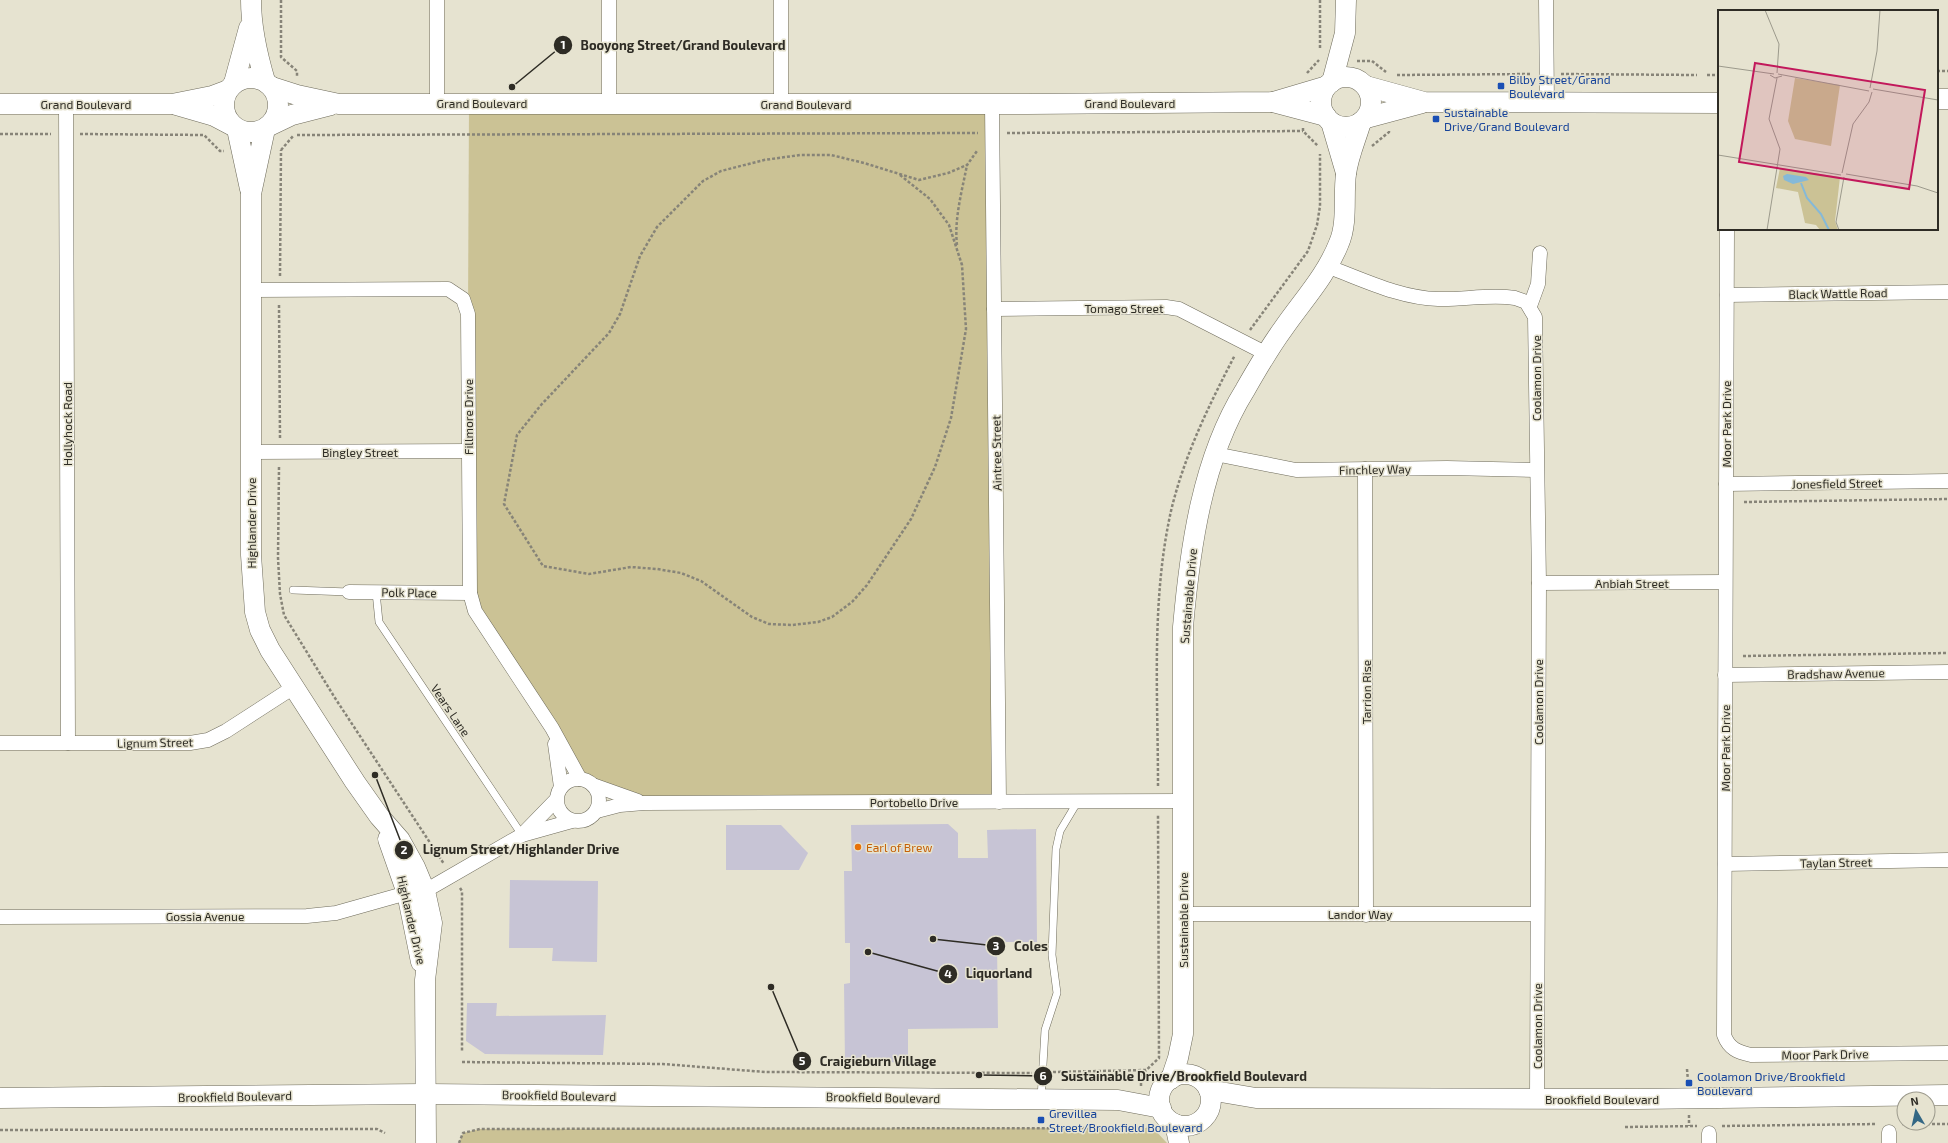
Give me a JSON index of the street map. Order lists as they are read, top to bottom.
{
  "streets": {
    "street": [
      "Grand Boulevard",
      "Black Wattle Road",
      "Tomago Street",
      "Coolamon Drive",
      "Fillmore Drive",
      "Hollyhock Road",
      "Moor Park Drive",
      "Bingley Street",
      "Aintree Street",
      "Finchley Way",
      "Jonesfield Street",
      "Highlander Drive",
      "Anbiah Street",
      "Polk Place",
      "Sustainable Drive",
      "Bradshaw Avenue",
      "Tarrion Rise",
      "Lignum Street",
      "Portobello Drive",
      "Taylan Street",
      "Landor Way",
      "Gossia Avenue",
      "Brookfield Boulevard"
    ],
    "lane": ["Vears Lane"]
  },
  "crossings": [
    ["Grand Boulevard", "Hollyhock Road"],
    ["Grand Boulevard", "Aintree Street"],
    ["Grand Boulevard", "Highlander Drive"],
    ["Grand Boulevard", "Sustainable Drive"],
    ["Black Wattle Road", "Moor Park Drive"],
    ["Tomago Street", "Aintree Street"],
    ["Tomago Street", "Sustainable Drive"],
    ["Coolamon Drive", "Finchley Way"],
    ["Coolamon Drive", "Anbiah Street"],
    ["Coolamon Drive", "Landor Way"],
    ["Coolamon Drive", "Brookfield Boulevard"],
    ["Fillmore Drive", "Bingley Street"],
    ["Fillmore Drive", "Highlander Drive"],
    ["Fillmore Drive", "Polk Place"],
    ["Fillmore Drive", "Portobello Drive"],
    ["Hollyhock Road", "Lignum Street"],
    ["Moor Park Drive", "Jonesfield Street"],
    ["Moor Park Drive", "Anbiah Street"],
    ["Moor Park Drive", "Bradshaw Avenue"],
    ["Moor Park Drive", "Taylan Street"],
    ["Bingley Street", "Highlander Drive"],
    ["Aintree Street", "Portobello Drive"],
    ["Finchley Way", "Sustainable Drive"],
    ["Finchley Way", "Tarrion Rise"],
    ["Highlander Drive", "Lignum Street"],
    ["Highlander Drive", "Gossia Avenue"],
    ["Highlander Drive", "Brookfield Boulevard"],
    ["Polk Place", "Vears Lane"],
    ["Sustainable Drive", "Portobello Drive"],
    ["Sustainable Drive", "Landor Way"],
    ["Sustainable Drive", "Brookfield Boulevard"],
    ["Tarrion Rise", "Landor Way"]
  ],
  "places": {
    "transit": [
      "Bilby Street/Grand Boulevard",
      "Sustainable Drive/Grand Boulevard",
      "Coolamon Drive/Brookfield Boulevard",
      "Grevillea Street/Brookfield Boulevard"
    ],
    "other": [
      "Booyong Street/Grand Boulevard",
      "Lignum Street/Highlander Drive",
      "Earl of Brew",
      "Coles",
      "Liquorland",
      "Craigieburn Village",
      "Sustainable Drive/Brookfield Boulevard"
    ]
  },
  "north": "top"
}
